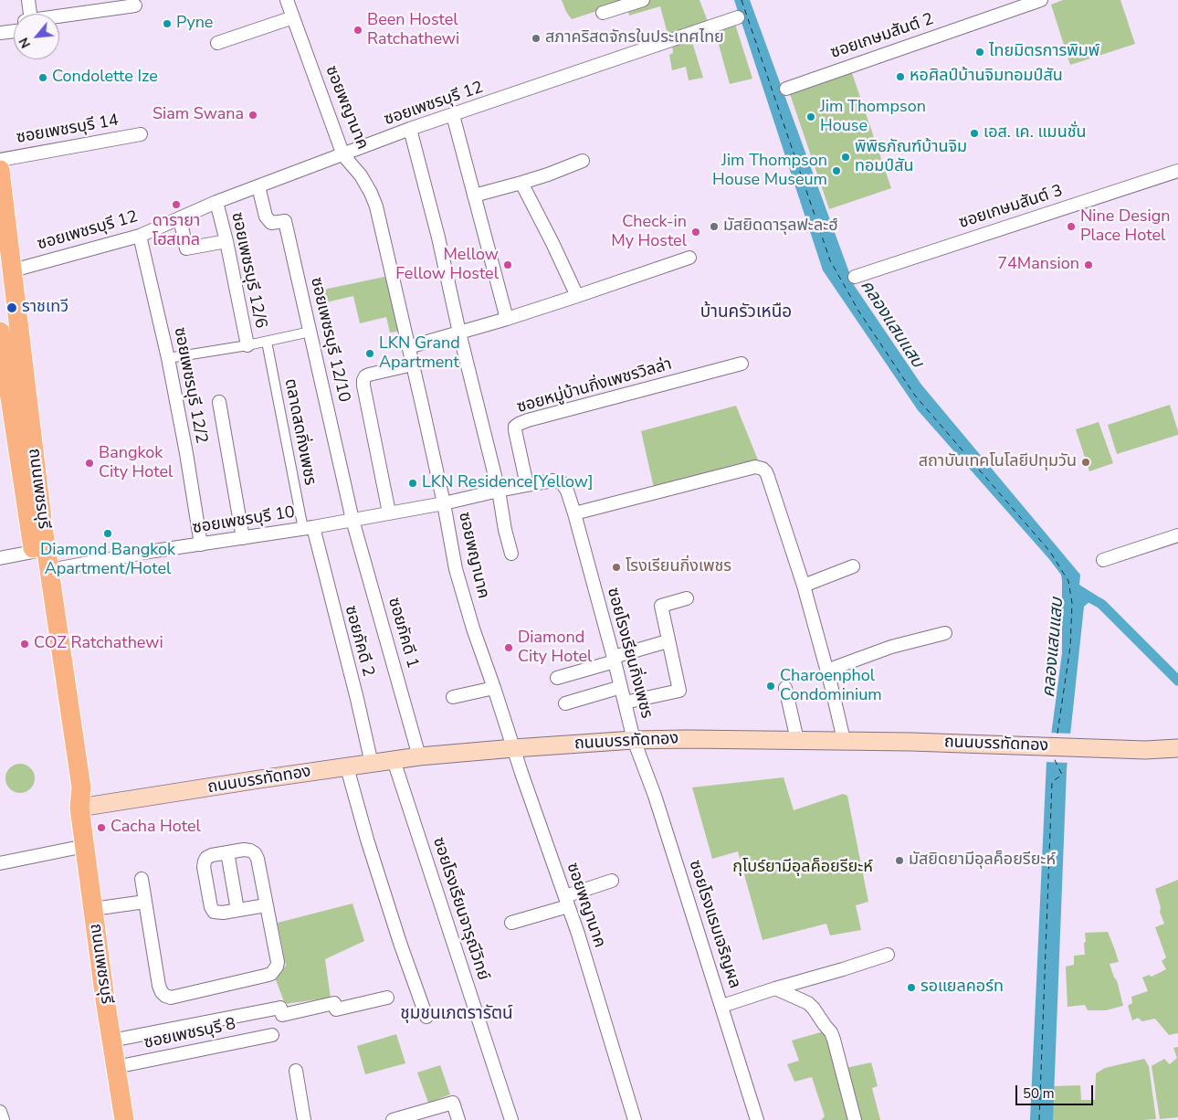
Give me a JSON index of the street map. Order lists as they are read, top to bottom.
{
  "streets": {
    "main road": ["ถนนเพชรบุรี", "ถนนบรรทัดทอง"],
    "street": [
      "ซอยเกษมสันต์ 2",
      "ซอยเพชรบุรี 12",
      "ซอยพญานาค",
      "ซอยเพชรบุรี 14",
      "ซอยเกษมสันต์ 3",
      "ซอยเพชรบุรี 12/6",
      "ซอยเพชรบุรี 12/10",
      "ซอยเพชรบุรี 12/2",
      "ซอยหมู่บ้านกิ่งเพชรวิลล่า",
      "ตลาดสดกิ่งเพชร",
      "ซอยเพชรบุรี 10",
      "ซอยภัคดี 1",
      "ซอยภัคดี 2",
      "ซอยโรงเรียนกิ่งเพชร",
      "ซอยโรงเรียนจารุณีวิทย์",
      "ซอยโรงแรมเจริญผล",
      "ซอยเพชรบุรี 8"
    ]
  },
  "crossings": [
    ["ซอยเพชรบุรี 12", "ซอยพญานาค"],
    ["ซอยเพชรบุรี 12", "ซอยเพชรบุรี 12/6"],
    ["ซอยเพชรบุรี 12", "ซอยเพชรบุรี 12/10"],
    ["ซอยเพชรบุรี 12", "ซอยเพชรบุรี 12/2"],
    ["ซอยเพชรบุรี 12", "ถนนเพชรบุรี"],
    ["ซอยพญานาค", "ซอยเพชรบุรี 10"],
    ["ซอยพญานาค", "ซอยโรงเรียนกิ่งเพชร"],
    ["ซอยพญานาค", "ถนนบรรทัดทอง"],
    ["ซอยเพชรบุรี 12/10", "ซอยเพชรบุรี 10"],
    ["ซอยเพชรบุรี 12/10", "ซอยภัคดี 1"],
    ["ซอยเพชรบุรี 12/2", "ซอยเพชรบุรี 10"],
    ["ซอยหมู่บ้านกิ่งเพชรวิลล่า", "ซอยโรงเรียนกิ่งเพชร"],
    ["ตลาดสดกิ่งเพชร", "ซอยเพชรบุรี 10"],
    ["ตลาดสดกิ่งเพชร", "ซอยภัคดี 2"],
    ["ถนนเพชรบุรี", "ซอยเพชรบุรี 10"],
    ["ถนนเพชรบุรี", "ถนนบรรทัดทอง"],
    ["ถนนเพชรบุรี", "ซอยเพชรบุรี 8"],
    ["ซอยเพชรบุรี 10", "ซอยภัคดี 1"],
    ["ซอยเพชรบุรี 10", "ซอยภัคดี 2"],
    ["ซอยเพชรบุรี 10", "ซอยโรงเรียนกิ่งเพชร"],
    ["ซอยภัคดี 1", "ถนนบรรทัดทอง"],
    ["ซอยภัคดี 2", "ถนนบรรทัดทอง"],
    ["ซอยโรงเรียนกิ่งเพชร", "ถนนบรรทัดทอง"],
    ["ซอยโรงเรียนกิ่งเพชร", "ซอยโรงแรมเจริญผล"],
    ["ถนนบรรทัดทอง", "ซอยโรงเรียนจารุณีวิทย์"],
    ["ถนนบรรทัดทอง", "ซอยโรงแรมเจริญผล"]
  ],
  "districts": ["บ้านครัวเหนือ", "ชุมชนเภตรารัตน์"],
  "water": ["คลองแสนแสบ"],
  "parks": ["กุโบร์ยามีอุลค็อยรียะห์"],
  "places": [
    "Pyne",
    "Been Hostel Ratchathewi",
    "สภาคริสตจักรในประเทศไทย",
    "ไทยมิตรการพิมพ์",
    "หอศิลป์บ้านจิมทอมป์สัน",
    "Condolette Ize",
    "Siam Swana",
    "Jim Thompson House",
    "เอส. เค. แมนชั่น",
    "พิพิธภัณฑ์บ้านจิม ทอมป์สัน",
    "Jim Thompson House Museum",
    "ดารายา โฮสเทล",
    "มัสยิดดารุลฟะละฮ์",
    "Nine Design Place Hotel",
    "Check-in My Hostel",
    "Mellow Fellow Hostel",
    "74Mansion",
    "ราชเทวี",
    "LKN Grand Apartment",
    "สถาบันเทคโนโลยีปทุมวัน",
    "Bangkok City Hotel",
    "LKN Residence[Yellow]",
    "Diamond Bangkok Apartment/Hotel",
    "โรงเรียนกิ่งเพชร",
    "COZ Ratchathewi",
    "Diamond City Hotel",
    "Charoenphol Condominium",
    "Cacha Hotel",
    "มัสยิดยามีอุลค็อยรียะห์",
    "รอแยลคอร์ท"
  ],
  "scale_bar": "50 m",
  "north": "bottom left"
}
